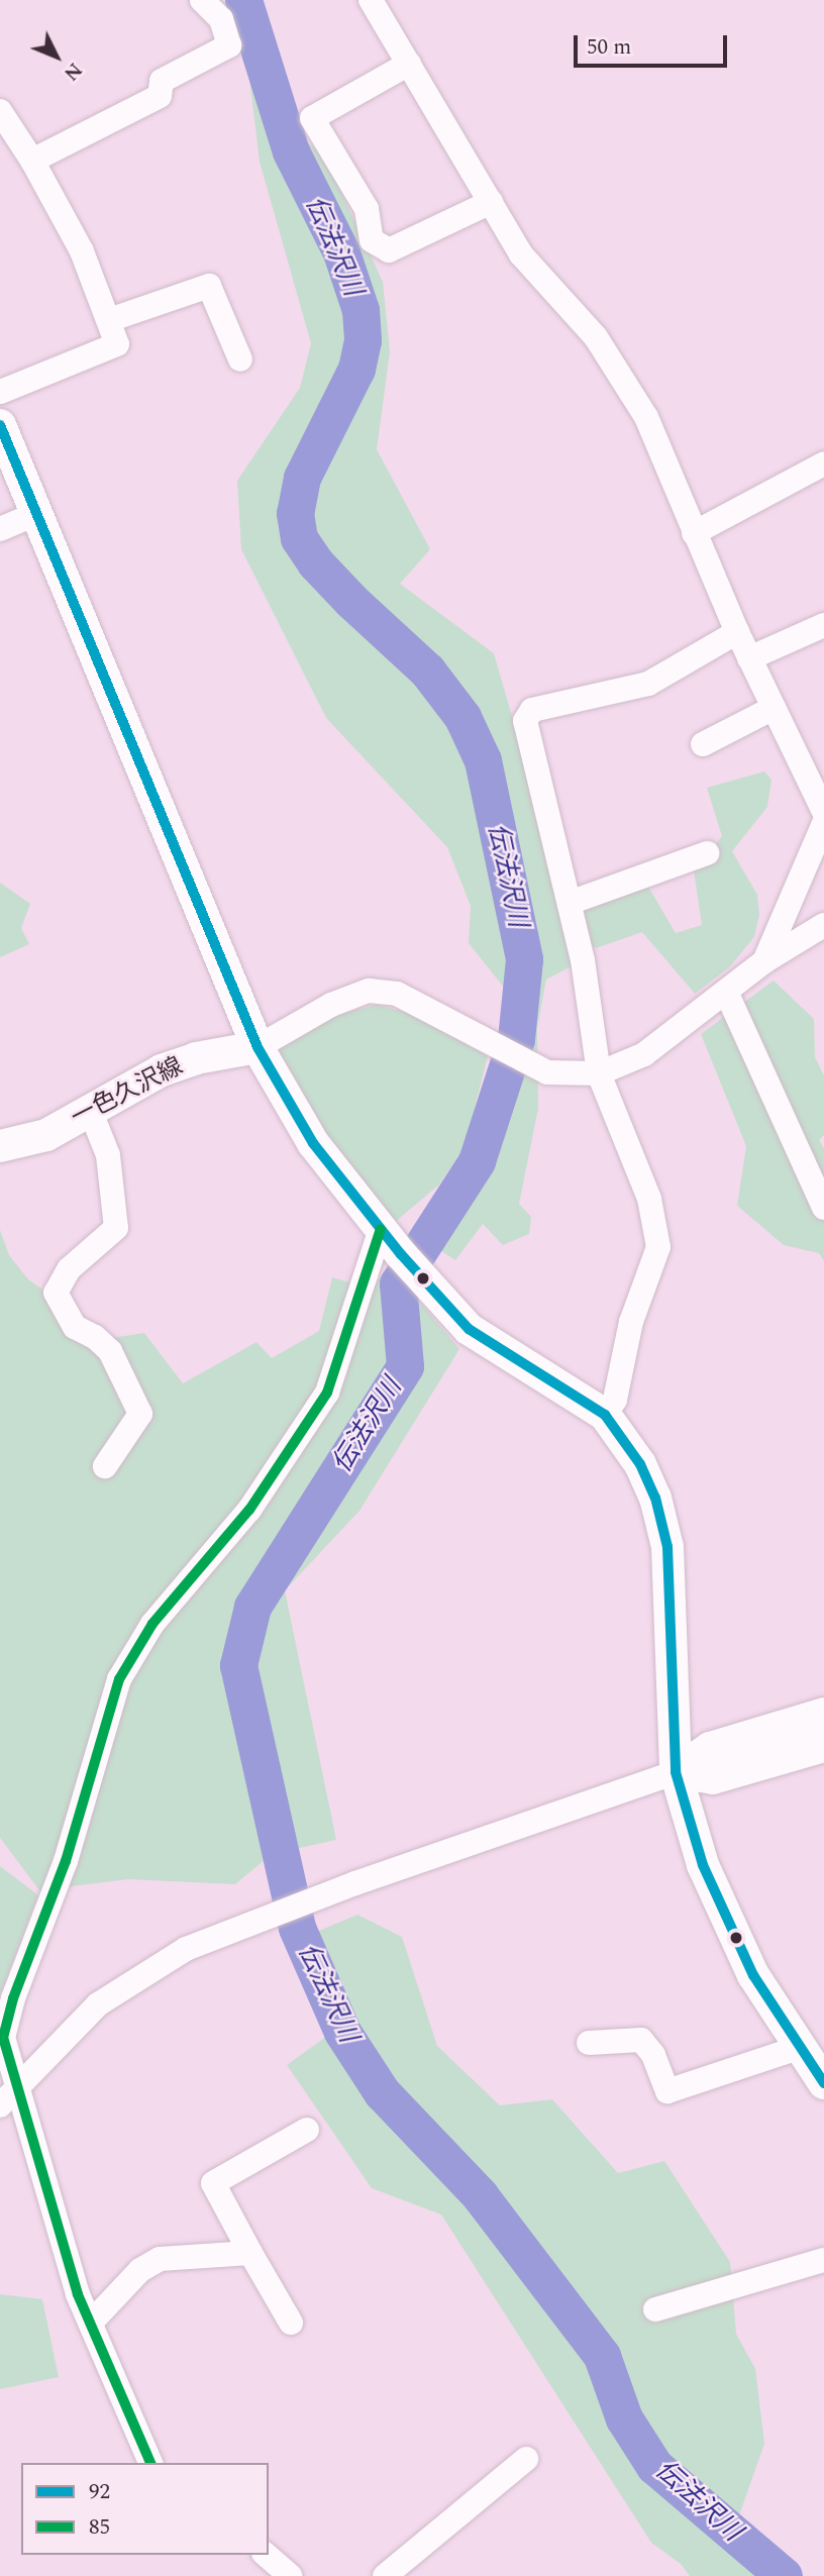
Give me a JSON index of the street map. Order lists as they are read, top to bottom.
{
  "streets": {
    "main road": ["一色久沢線"]
  },
  "water": ["伝法沢川"],
  "lines": ["transit line 92", "transit line 85"],
  "legend": ["92", "85"],
  "scale_bar": "50 m",
  "north": "bottom right"
}
